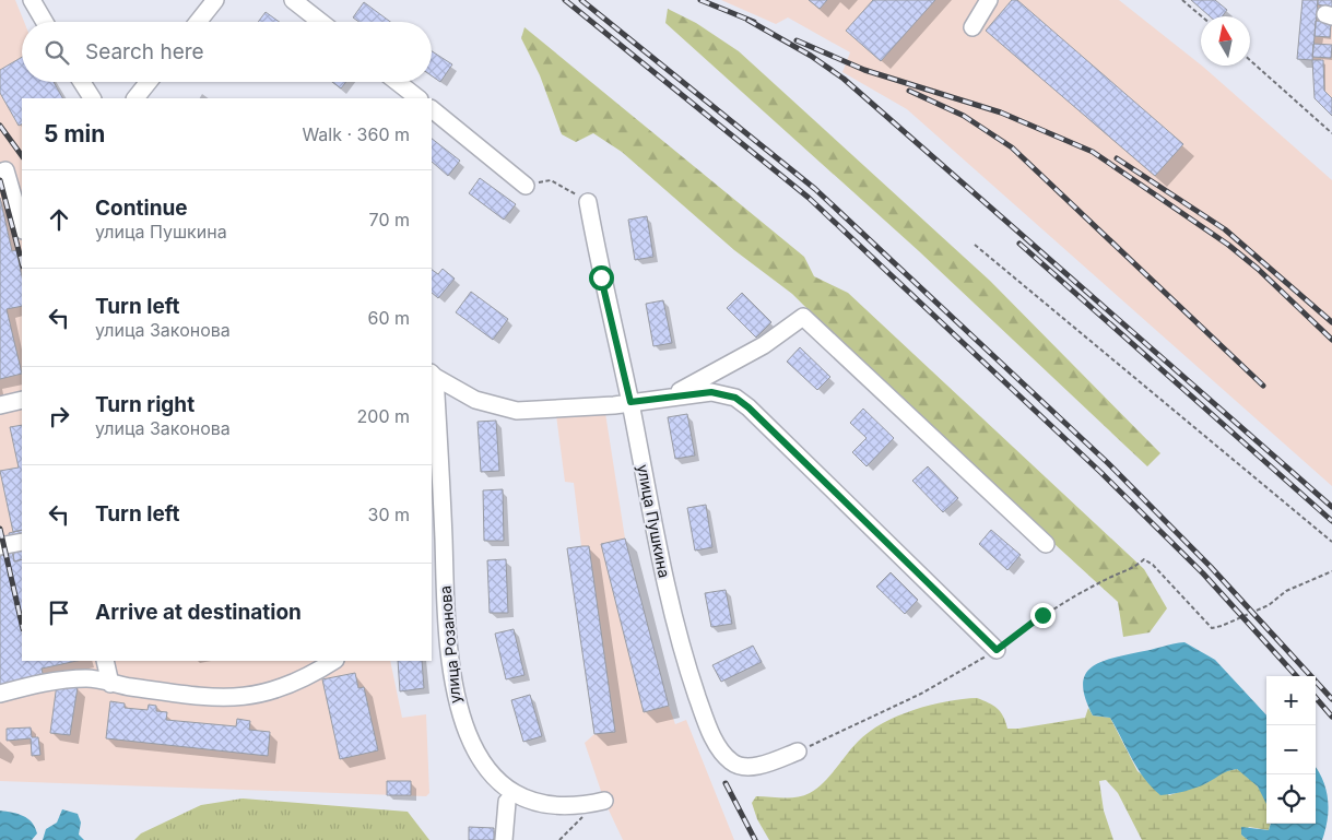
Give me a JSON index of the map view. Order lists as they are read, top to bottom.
{
  "streets": {
    "street": ["улица Пушкина", "улица Розанова"]
  },
  "north": "top",
  "page": {
    "search": "Search here",
    "heading": ["5 min", "Walk · 360 m"],
    "list": [
      ["Continue", "улица Пушкина", "70 m"],
      ["Turn left", "улица Законова", "60 m"],
      ["Turn right", "улица Законова", "200 m"],
      ["Turn left", "30 m"],
      "Arrive at destination"
    ],
    "map_buttons": ["+", "−"]
  }
}
